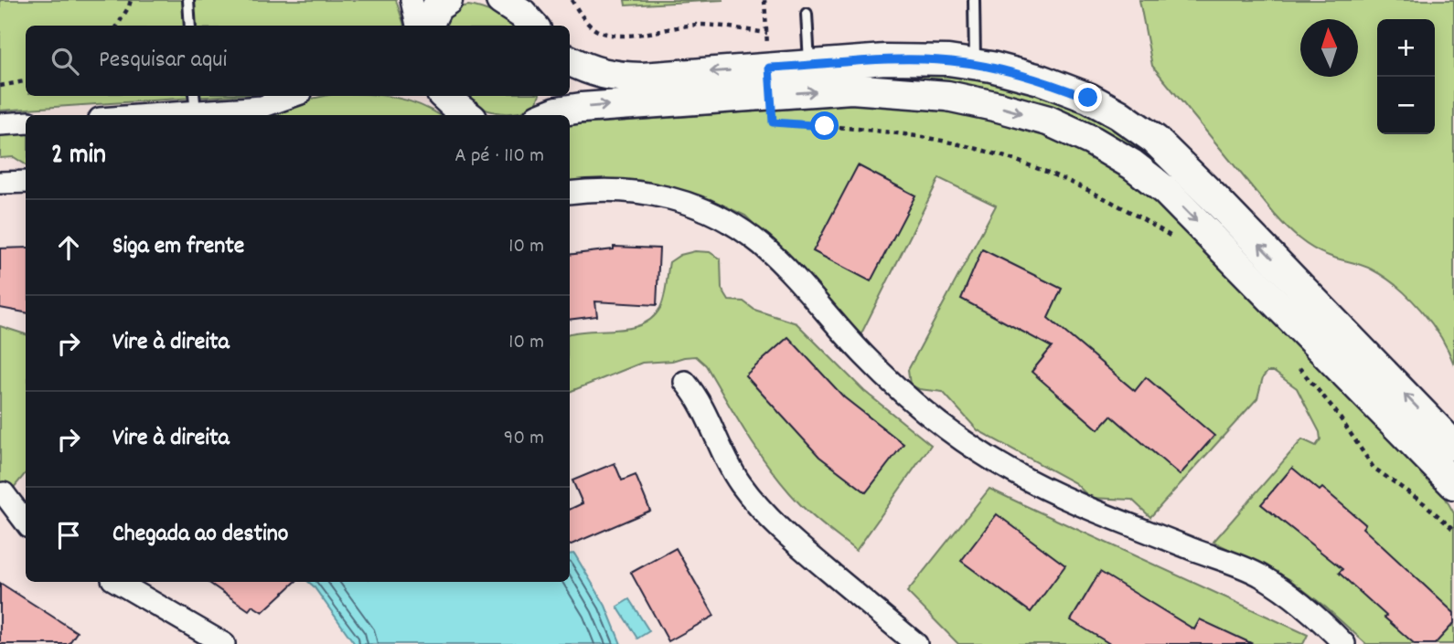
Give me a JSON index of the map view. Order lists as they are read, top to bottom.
{
  "north": "top",
  "page": {
    "map_buttons": ["+", "−"],
    "search": "Pesquisar aqui",
    "heading": ["2 min", "A pé · 110 m"],
    "list": [
      ["Siga em frente", "10 m"],
      ["Vire à direita", "10 m"],
      ["Vire à direita", "90 m"],
      "Chegada ao destino"
    ]
  }
}
